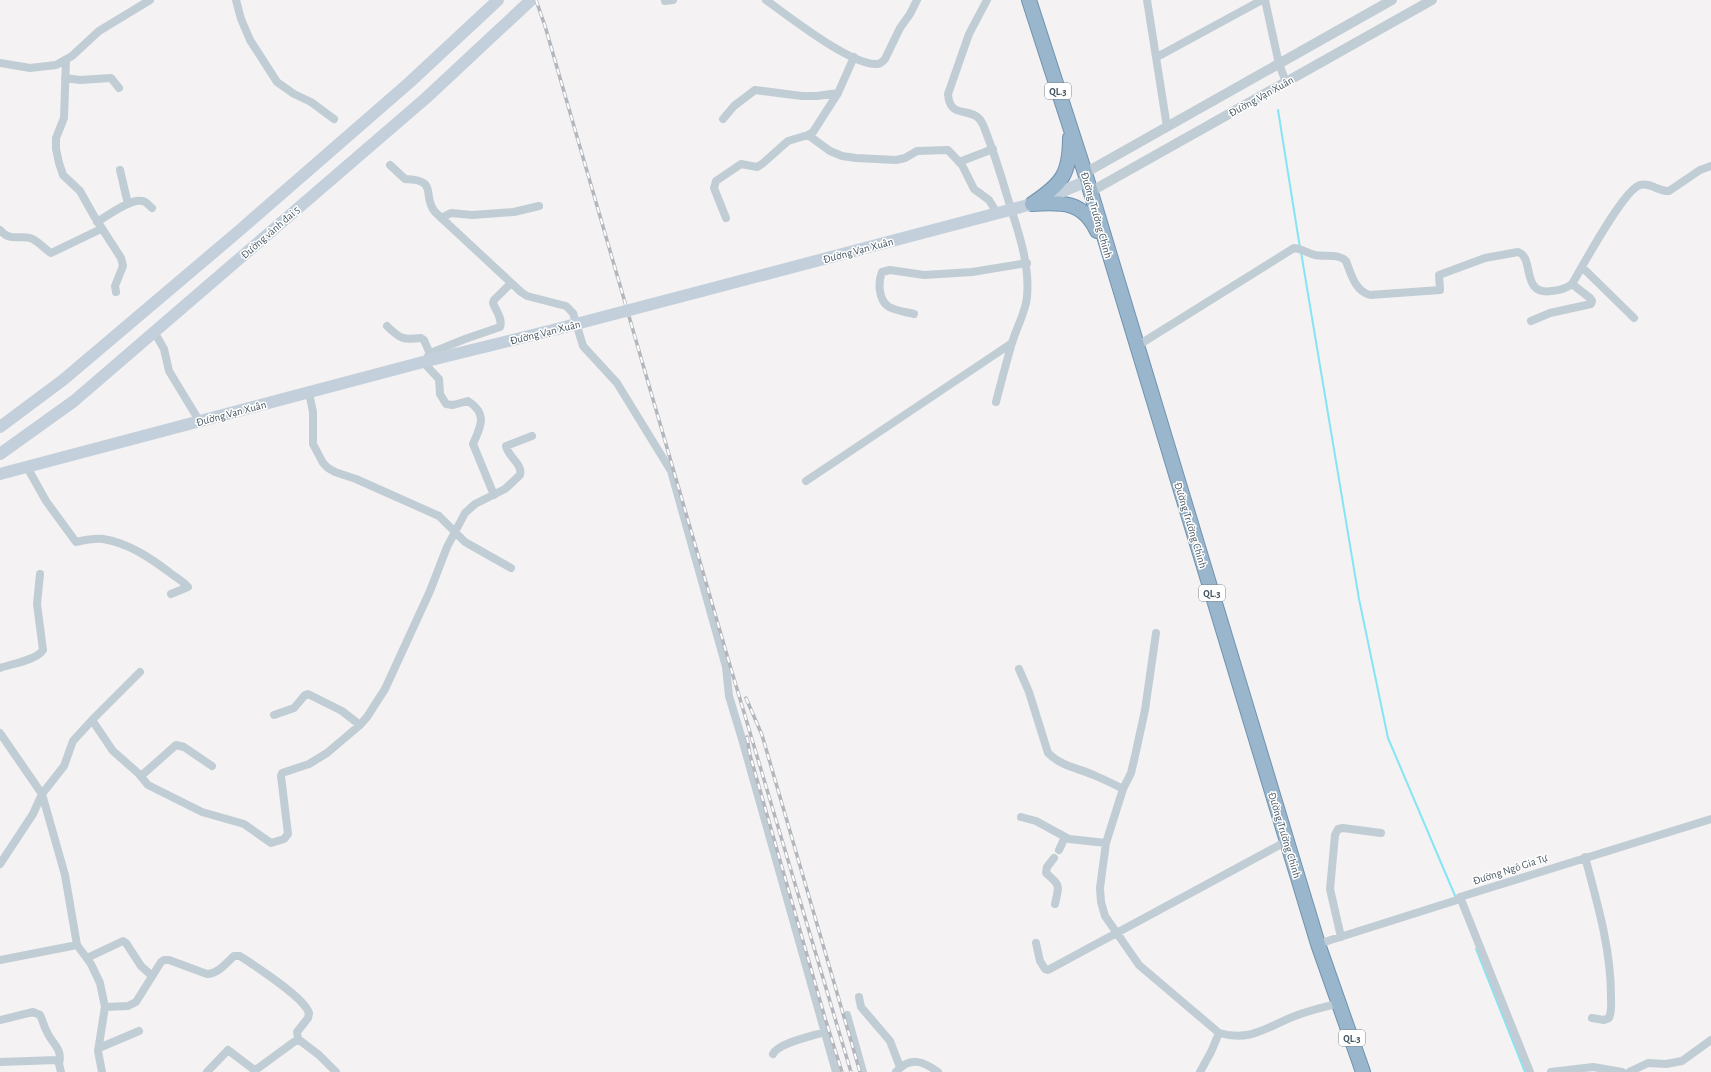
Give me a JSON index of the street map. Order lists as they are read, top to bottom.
{
  "streets": {
    "highway": ["QL.3", "Đường Trường Chinh"],
    "main road": ["Đường Vạn Xuân", "Đường vành đai 5"],
    "street": ["Đường Ngô Gia Tự"]
  },
  "crossings": [
    ["Đường Vạn Xuân", "Đường Trường Chinh"],
    ["Đường Trường Chinh", "Đường Ngô Gia Tự"]
  ]
}
